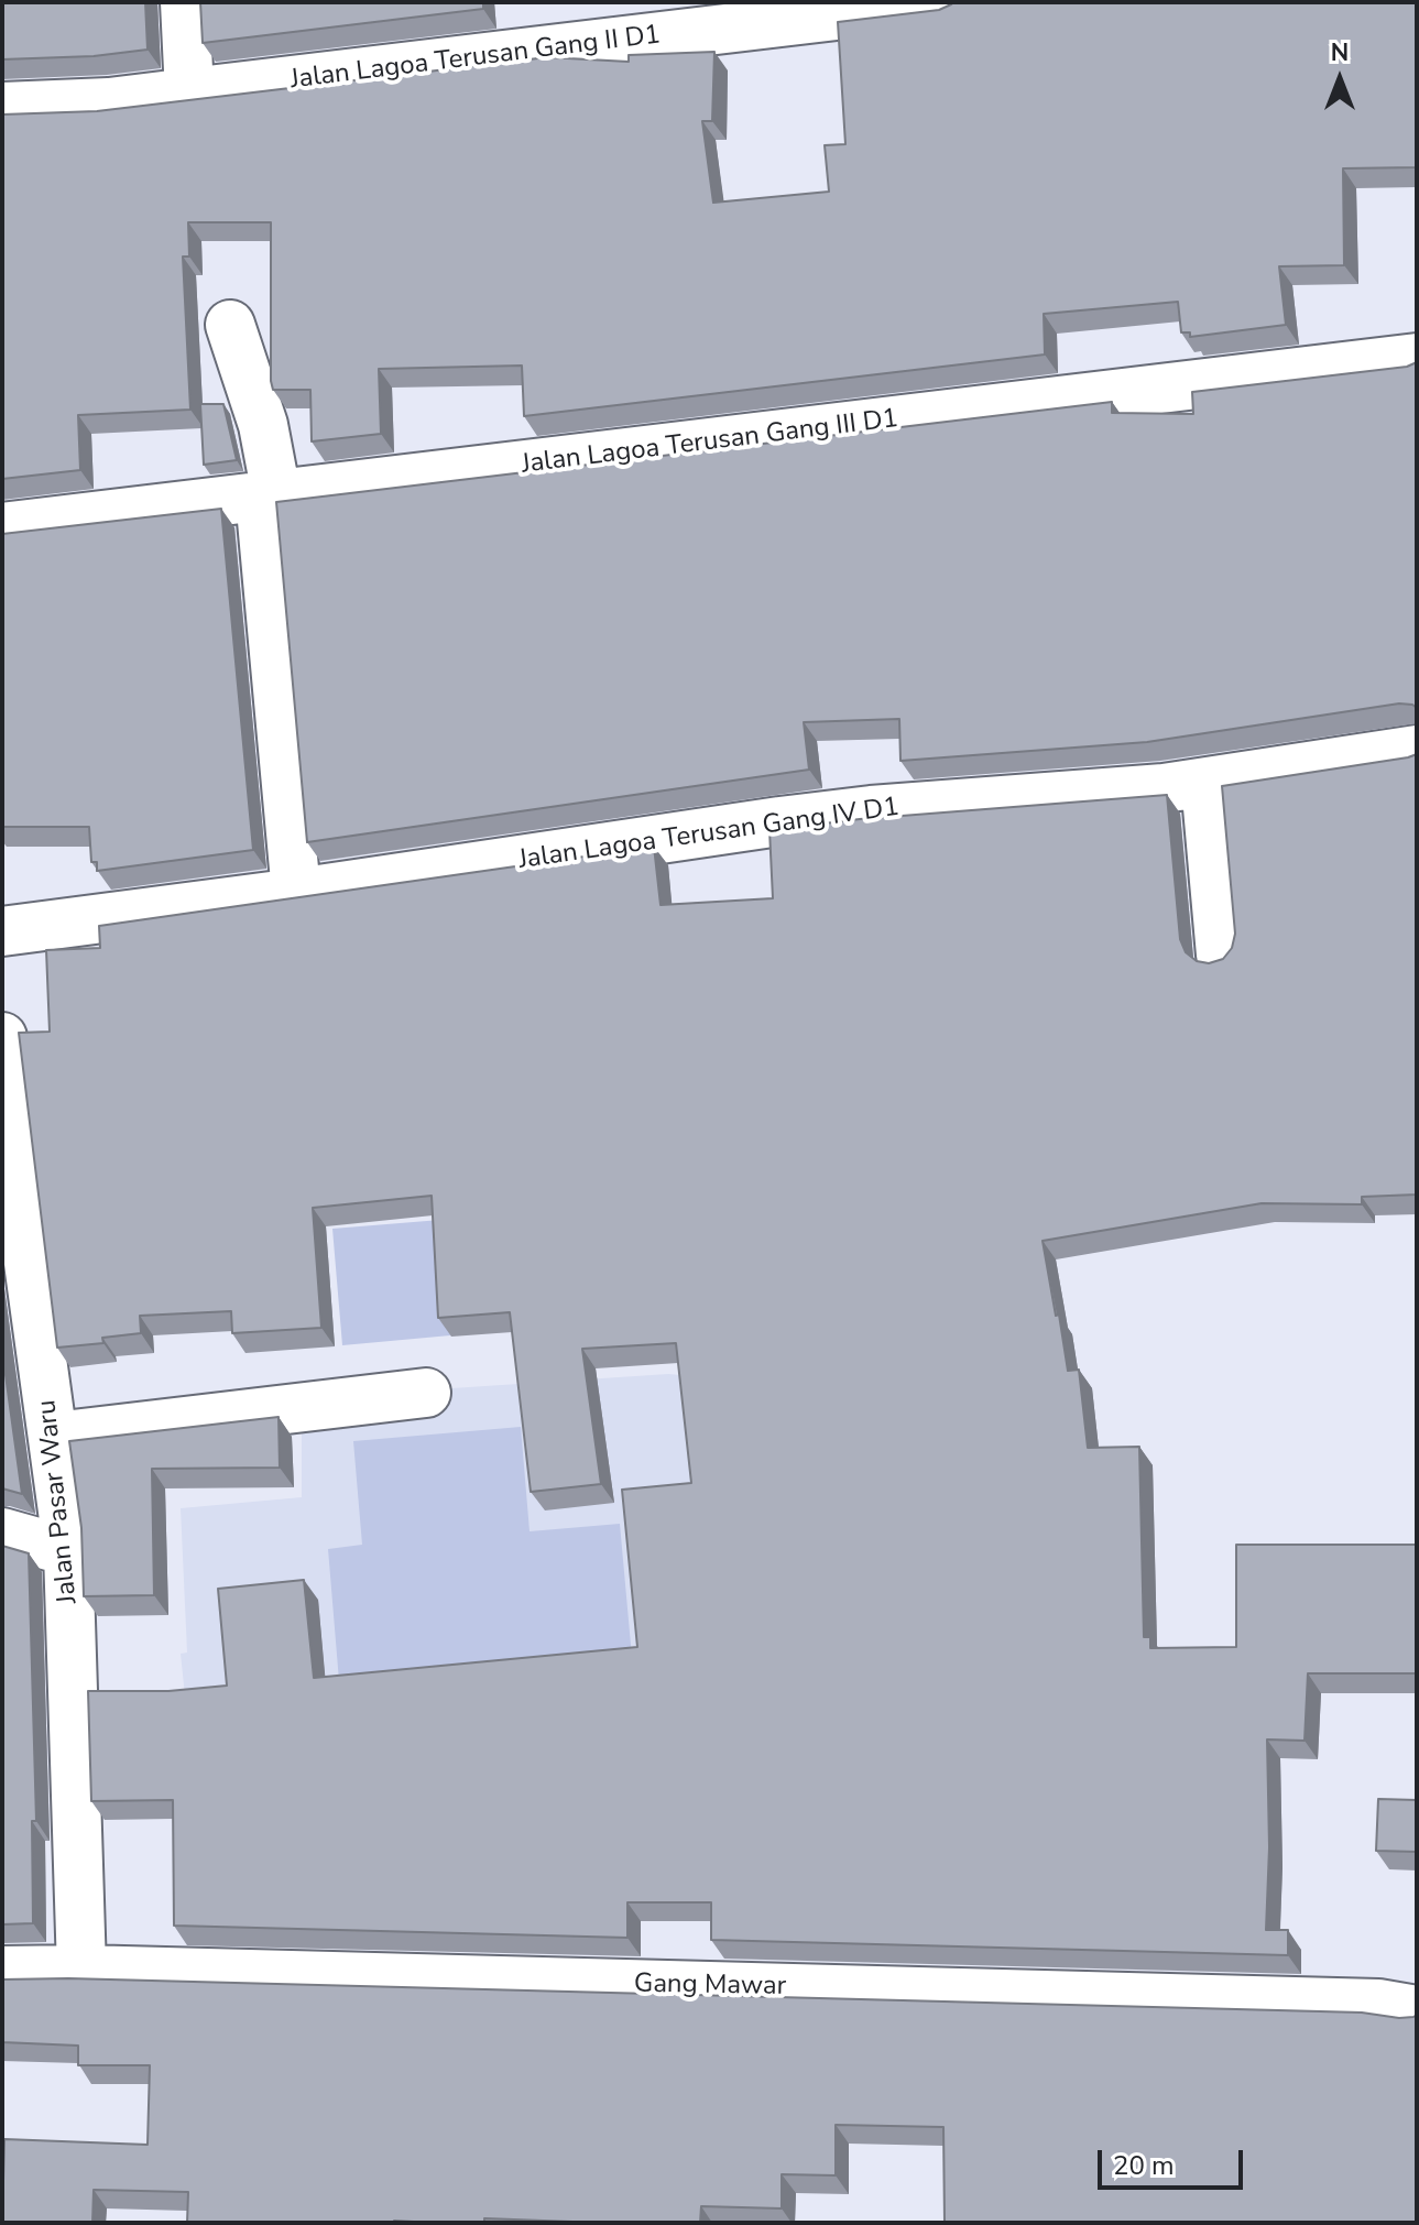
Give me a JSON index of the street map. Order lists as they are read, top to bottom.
{
  "streets": {
    "street": [
      "Jalan Lagoa Terusan Gang II D1",
      "Jalan Lagoa Terusan Gang III D1",
      "Jalan Lagoa Terusan Gang IV D1",
      "Jalan Pasar Waru",
      "Gang Mawar"
    ]
  },
  "crossings": [
    ["Jalan Pasar Waru", "Gang Mawar"]
  ],
  "scale_bar": "20 m",
  "north": "top"
}
